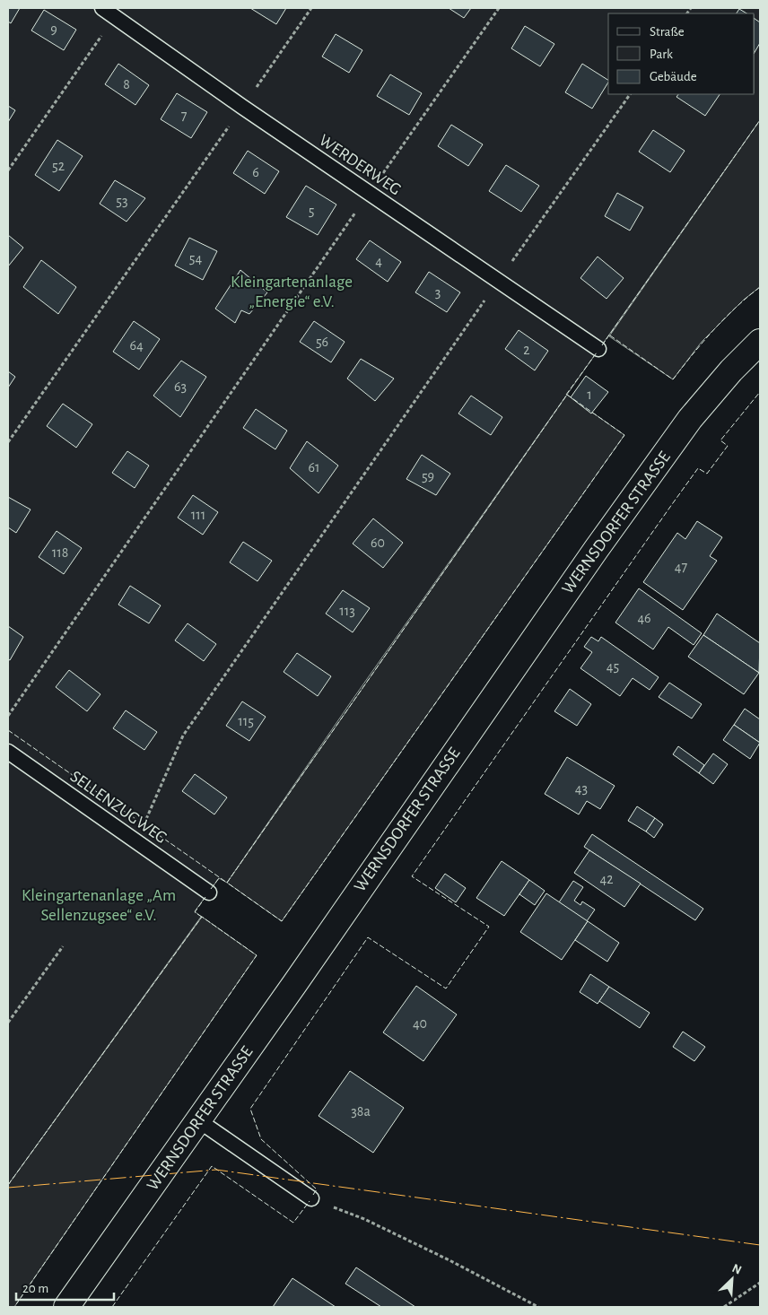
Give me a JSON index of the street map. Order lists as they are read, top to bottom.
{
  "streets": {
    "main road": ["WERNSDORFER STRASSE"],
    "lane": ["WERDERWEG", "SELLENZUGWEG"]
  },
  "parks": ["Kleingartenanlage „Energie“ e.V.", "Kleingartenanlage „Am Sellenzugsee“ e.V."],
  "house_numbers": [
    "9",
    "8",
    "7",
    "52",
    "6",
    "53",
    "5",
    "54",
    "4",
    "3",
    "56",
    "64",
    "2",
    "63",
    "1",
    "61",
    "59",
    "111",
    "60",
    "118",
    "47",
    "113",
    "46",
    "45",
    "115",
    "43",
    "42",
    "40",
    "38a"
  ],
  "legend": ["Straße", "Park", "Gebäude"],
  "scale_bar": "20 m",
  "north": "top right"
}
